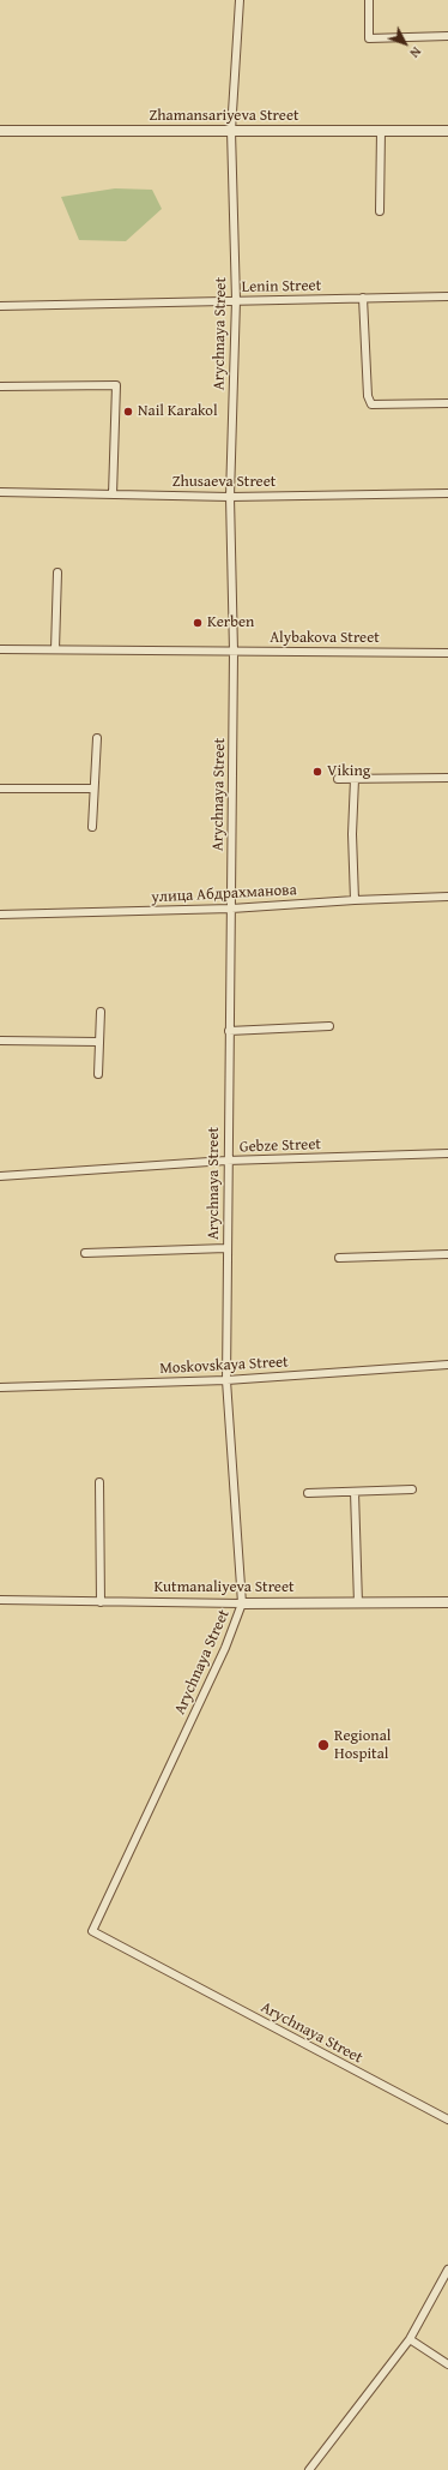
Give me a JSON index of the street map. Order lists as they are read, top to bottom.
{
  "streets": {
    "street": [
      "Zhamansariyeva Street",
      "Lenin Street",
      "Arychnaya Street",
      "Zhusaeva Street",
      "Alybakova Street",
      "улица Абдрахманова",
      "Gebze Street",
      "Moskovskaya Street",
      "Kutmanaliyeva Street"
    ]
  },
  "crossings": [
    ["Zhamansariyeva Street", "Arychnaya Street"],
    ["Lenin Street", "Arychnaya Street"],
    ["Arychnaya Street", "Zhusaeva Street"],
    ["Arychnaya Street", "Alybakova Street"],
    ["Arychnaya Street", "улица Абдрахманова"],
    ["Arychnaya Street", "Gebze Street"],
    ["Arychnaya Street", "Moskovskaya Street"],
    ["Arychnaya Street", "Kutmanaliyeva Street"]
  ],
  "places": [
    "Nail Karakol",
    "Kerben",
    "Viking",
    "Regional Hospital"
  ],
  "north": "bottom right"
}
